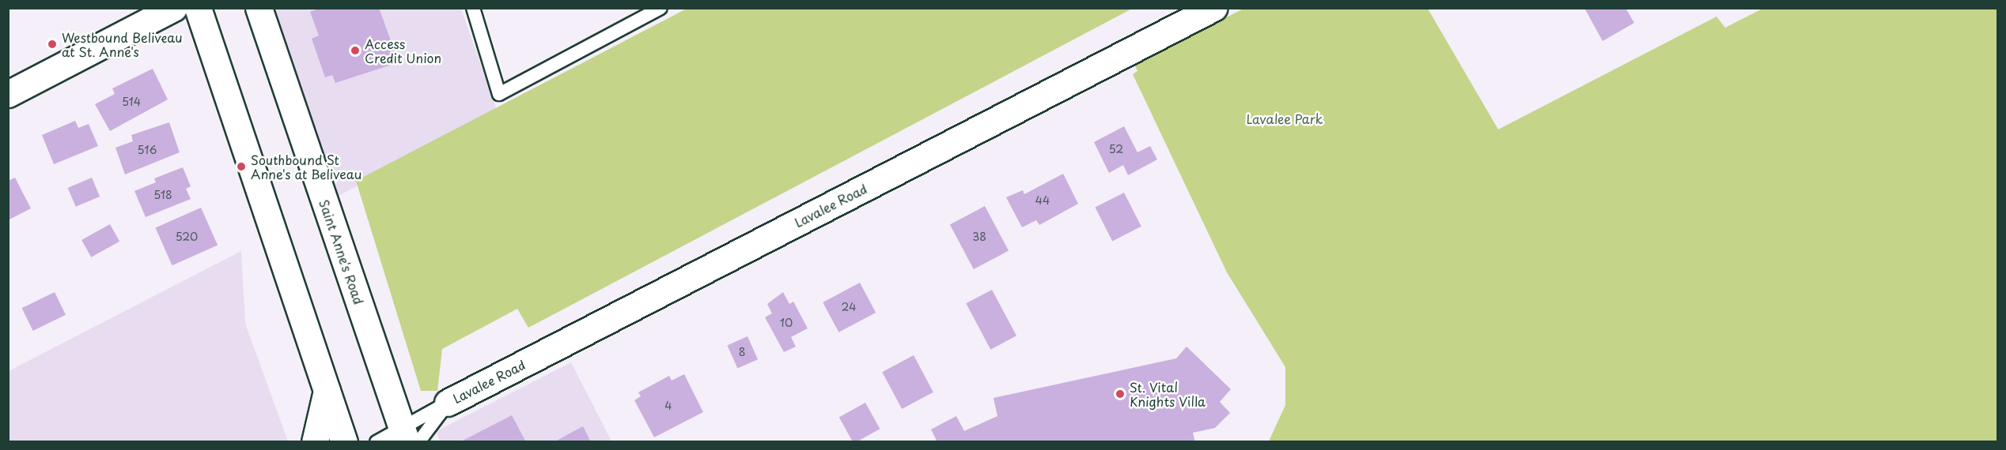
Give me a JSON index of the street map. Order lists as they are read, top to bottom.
{
  "streets": {
    "street": ["Lavalee Road", "Saint Anne's Road"]
  },
  "crossings": [
    ["Lavalee Road", "Saint Anne's Road"]
  ],
  "parks": ["Lavalee Park"],
  "places": [
    "Westbound Beliveau at St. Anne's",
    "Access Credit Union",
    "Southbound St Anne's at Beliveau",
    "St. Vital Knights Villa"
  ],
  "house_numbers": [
    "514",
    "52",
    "516",
    "518",
    "44",
    "520",
    "38",
    "24",
    "10",
    "8",
    "4"
  ]
}
